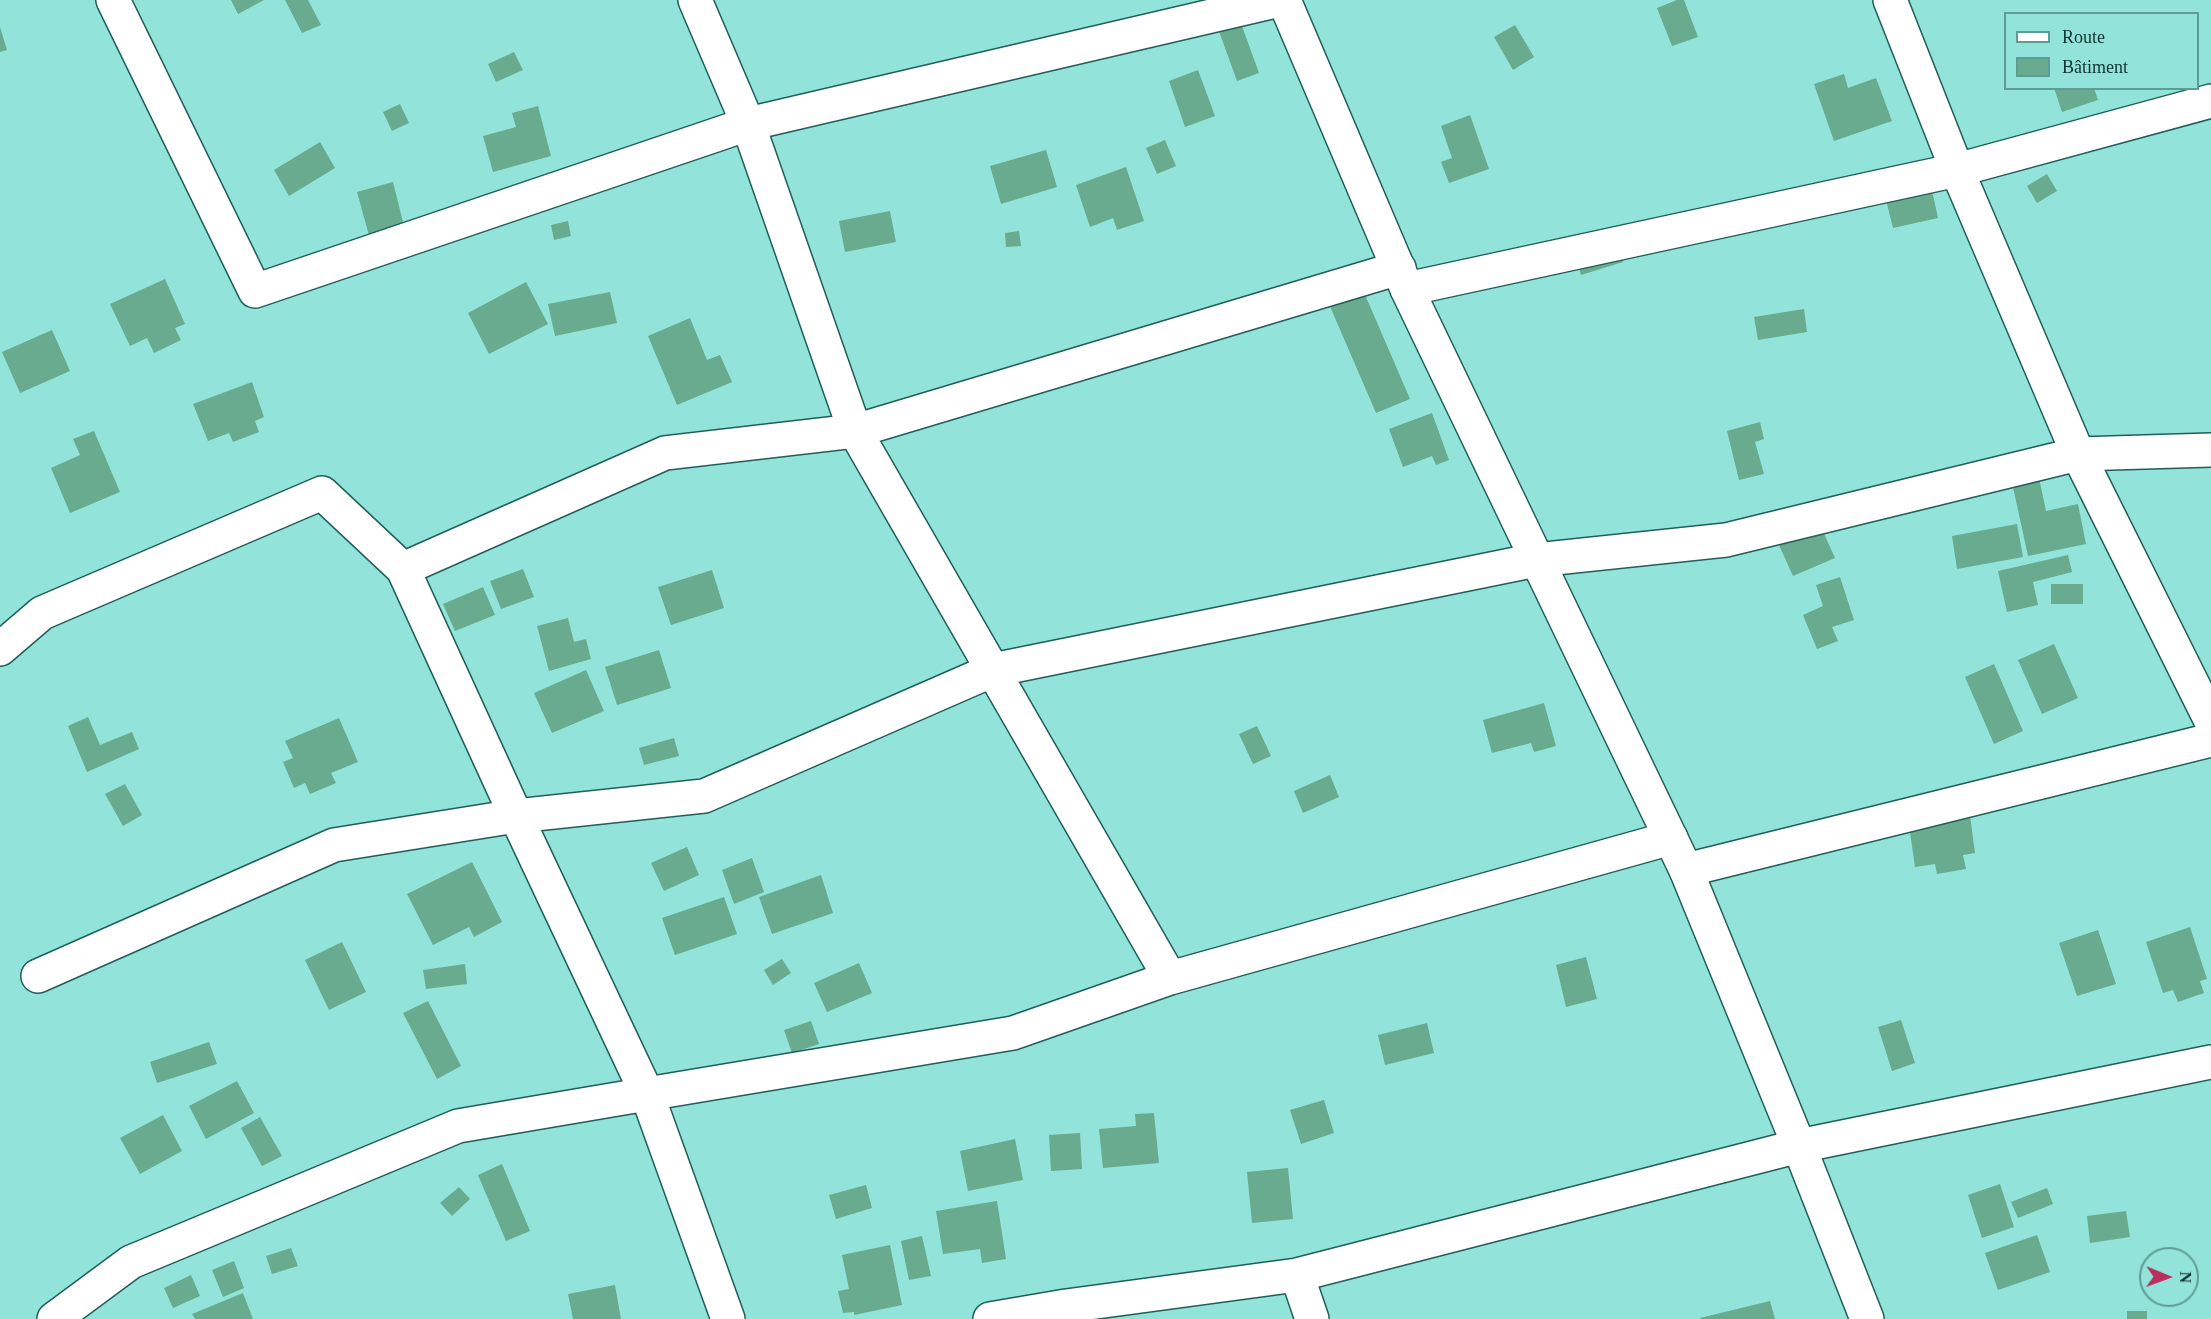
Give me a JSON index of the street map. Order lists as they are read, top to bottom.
{
  "legend": ["Route", "Bâtiment"],
  "north": "right"
}
